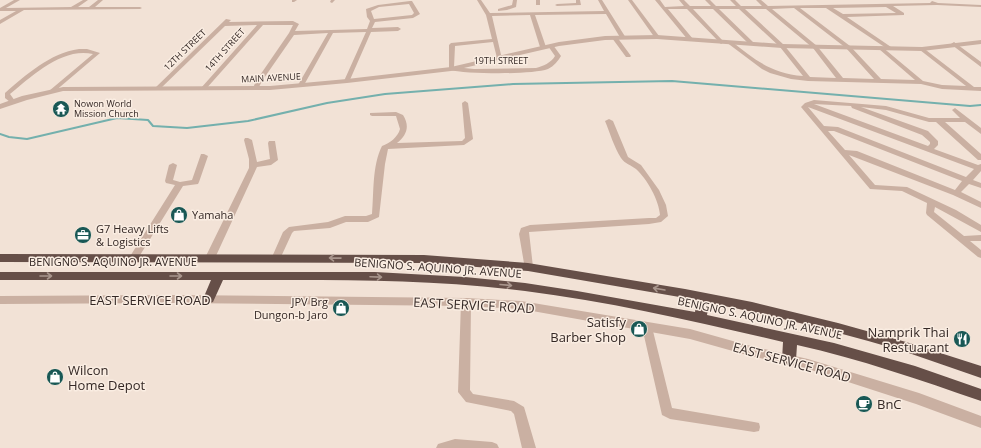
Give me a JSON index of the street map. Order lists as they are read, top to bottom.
{
  "streets": {
    "highway": ["BENIGNO S. AQUINO JR. AVENUE"],
    "street": [
      "12TH STREET",
      "14TH STREET",
      "19TH STREET",
      "MAIN AVENUE",
      "EAST SERVICE ROAD"
    ]
  },
  "crossings": [
    ["12TH STREET", "14TH STREET"],
    ["12TH STREET", "MAIN AVENUE"],
    ["14TH STREET", "MAIN AVENUE"],
    ["19TH STREET", "MAIN AVENUE"]
  ],
  "places": {
    "temple": ["Nowon World Mission Church"],
    "shop": [
      "Yamaha",
      "JPV Brg Dungon-b Jaro",
      "Satisfy Barber Shop",
      "Wilcon Home Depot"
    ],
    "office": ["G7 Heavy Lifts & Logistics"],
    "restaurant": ["Namprik Thai Restuarant"],
    "cafe": ["BnC"]
  }
}
